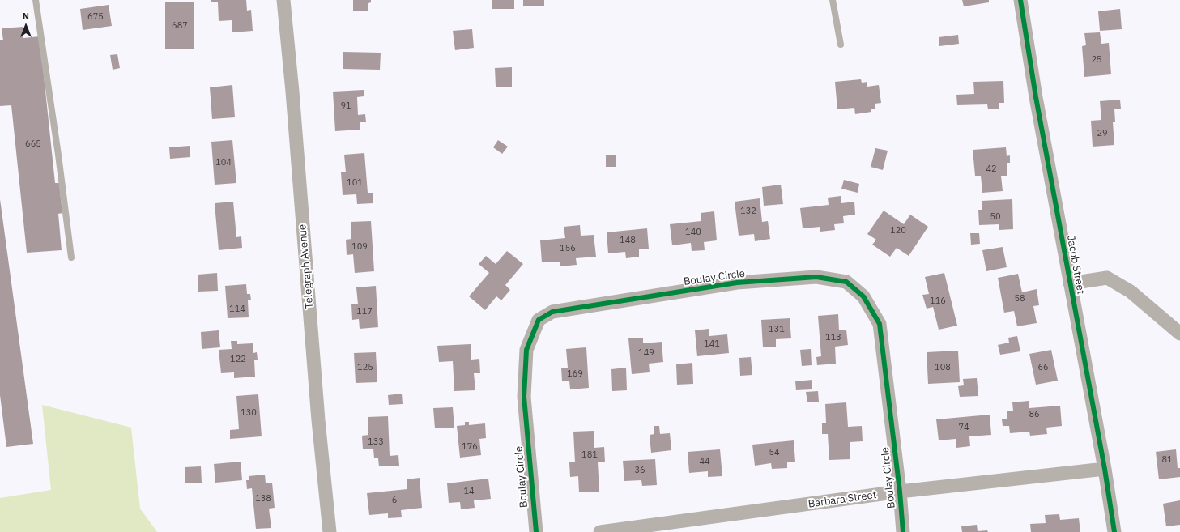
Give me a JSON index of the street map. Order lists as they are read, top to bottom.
{
  "streets": {
    "street": [
      "Jacob Street",
      "Telegraph Avenue",
      "Boulay Circle",
      "Barbara Street"
    ]
  },
  "crossings": [
    ["Jacob Street", "Barbara Street"],
    ["Boulay Circle", "Barbara Street"]
  ],
  "house_numbers": [
    "675",
    "687",
    "25",
    "91",
    "29",
    "665",
    "104",
    "42",
    "101",
    "132",
    "50",
    "120",
    "140",
    "148",
    "109",
    "156",
    "58",
    "116",
    "114",
    "117",
    "131",
    "113",
    "141",
    "149",
    "122",
    "125",
    "108",
    "66",
    "169",
    "130",
    "86",
    "74",
    "133",
    "176",
    "54",
    "181",
    "81",
    "44",
    "36",
    "14",
    "138",
    "6"
  ],
  "north": "top"
}
